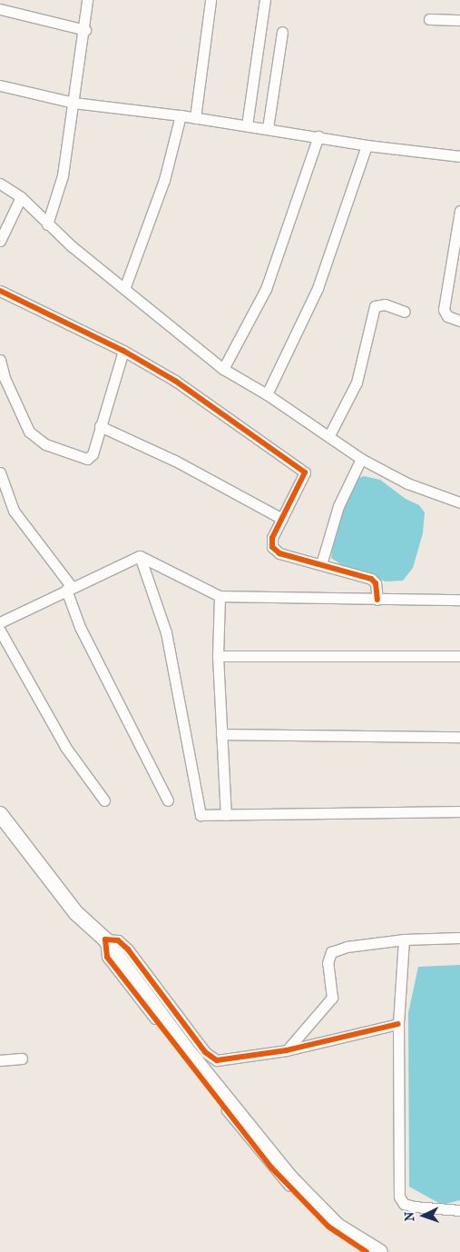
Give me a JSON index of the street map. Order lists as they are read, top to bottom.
{
  "north": "left"
}
